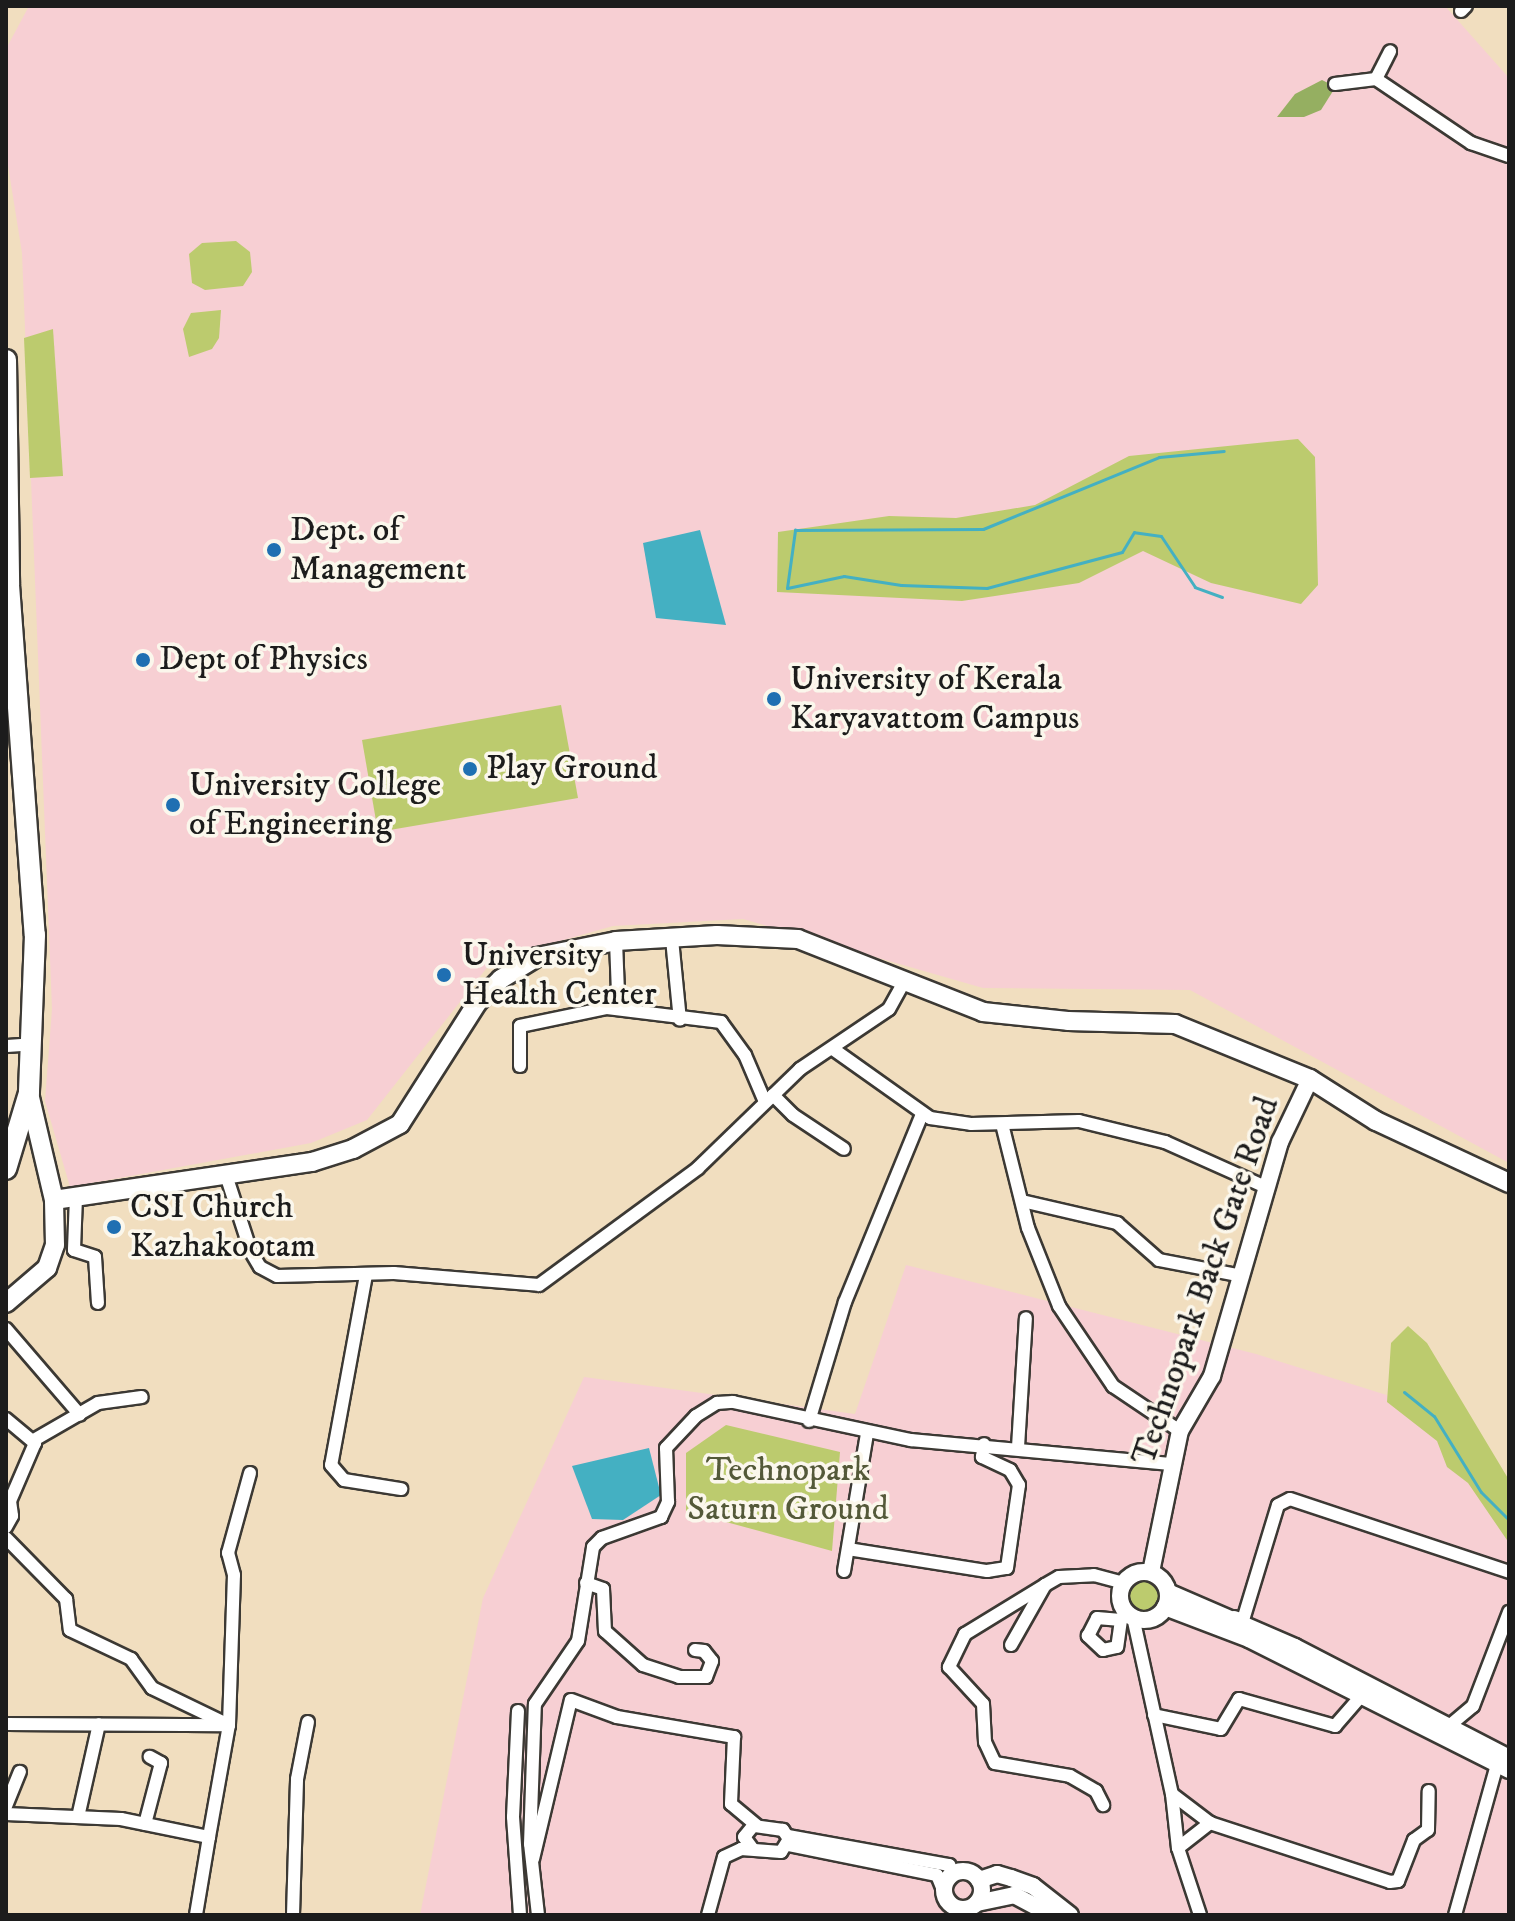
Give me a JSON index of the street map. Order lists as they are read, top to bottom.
{
  "streets": {
    "street": ["Technopark Back Gate Road"]
  },
  "parks": ["Technopark Saturn Ground"],
  "places": [
    "Dept. of Management",
    "Dept of Physics",
    "University of Kerala Karyavattom Campus",
    "Play Ground",
    "University College of Engineering",
    "University Health Center",
    "CSI Church Kazhakootam"
  ]
}
